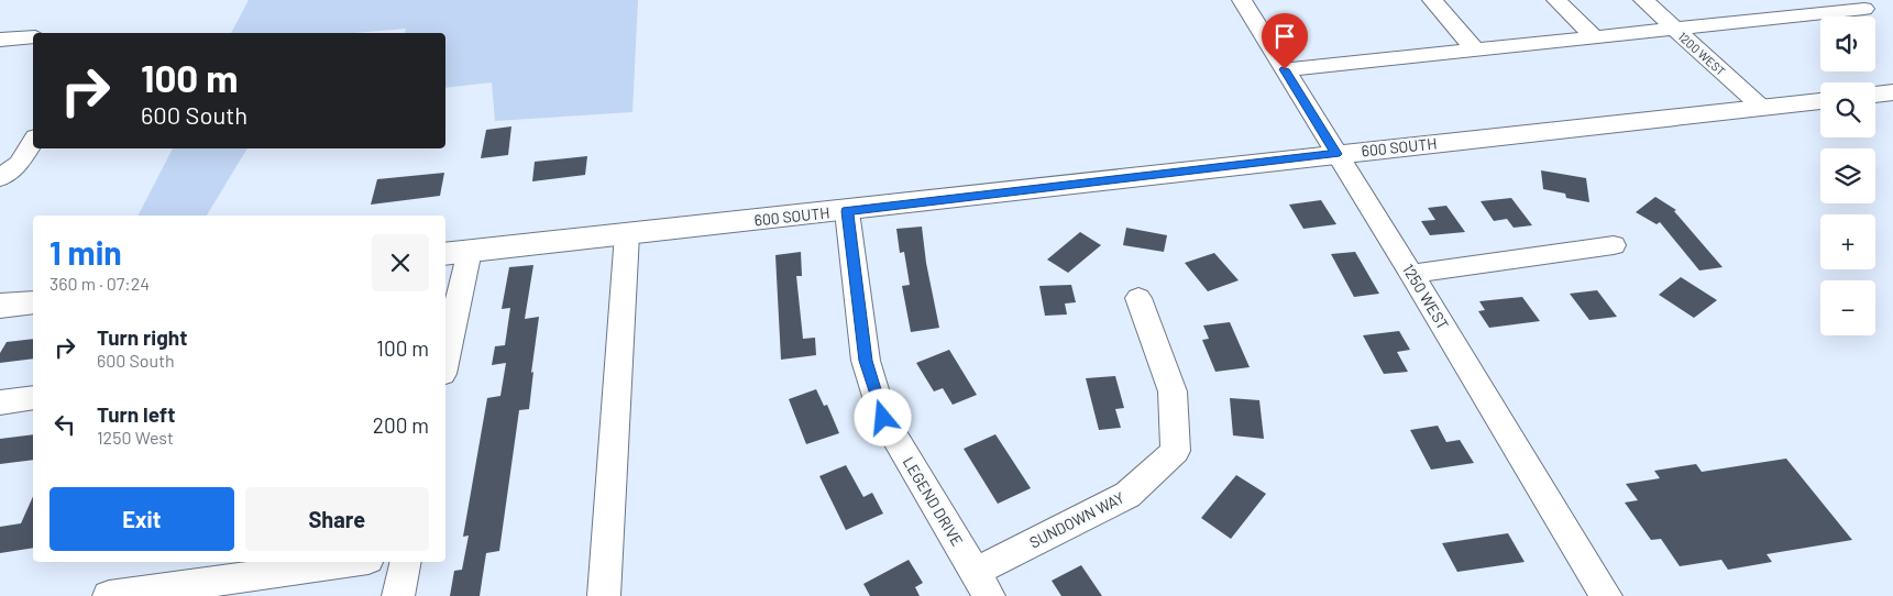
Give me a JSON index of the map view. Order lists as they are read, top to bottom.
{
  "streets": {
    "main road": ["600 SOUTH"],
    "street": [
      "1200 WEST",
      "1250 WEST",
      "LEGEND DRIVE",
      "SUNDOWN WAY"
    ]
  },
  "crossings": [
    ["1200 WEST", "600 SOUTH"],
    ["600 SOUTH", "1250 WEST"],
    ["600 SOUTH", "LEGEND DRIVE"],
    ["LEGEND DRIVE", "SUNDOWN WAY"]
  ],
  "page": {
    "map_buttons": ["+", "−"],
    "turn": ["100 m", "600 South"],
    "heading": ["1 min", "360 m · 07:24"],
    "list": [
      {
        "name": "Turn right",
        "note": "600 South",
        "value": "100 m"
      },
      {
        "name": "Turn left",
        "note": "1250 West",
        "value": "200 m"
      }
    ],
    "buttons": ["Exit", "Share"]
  }
}
